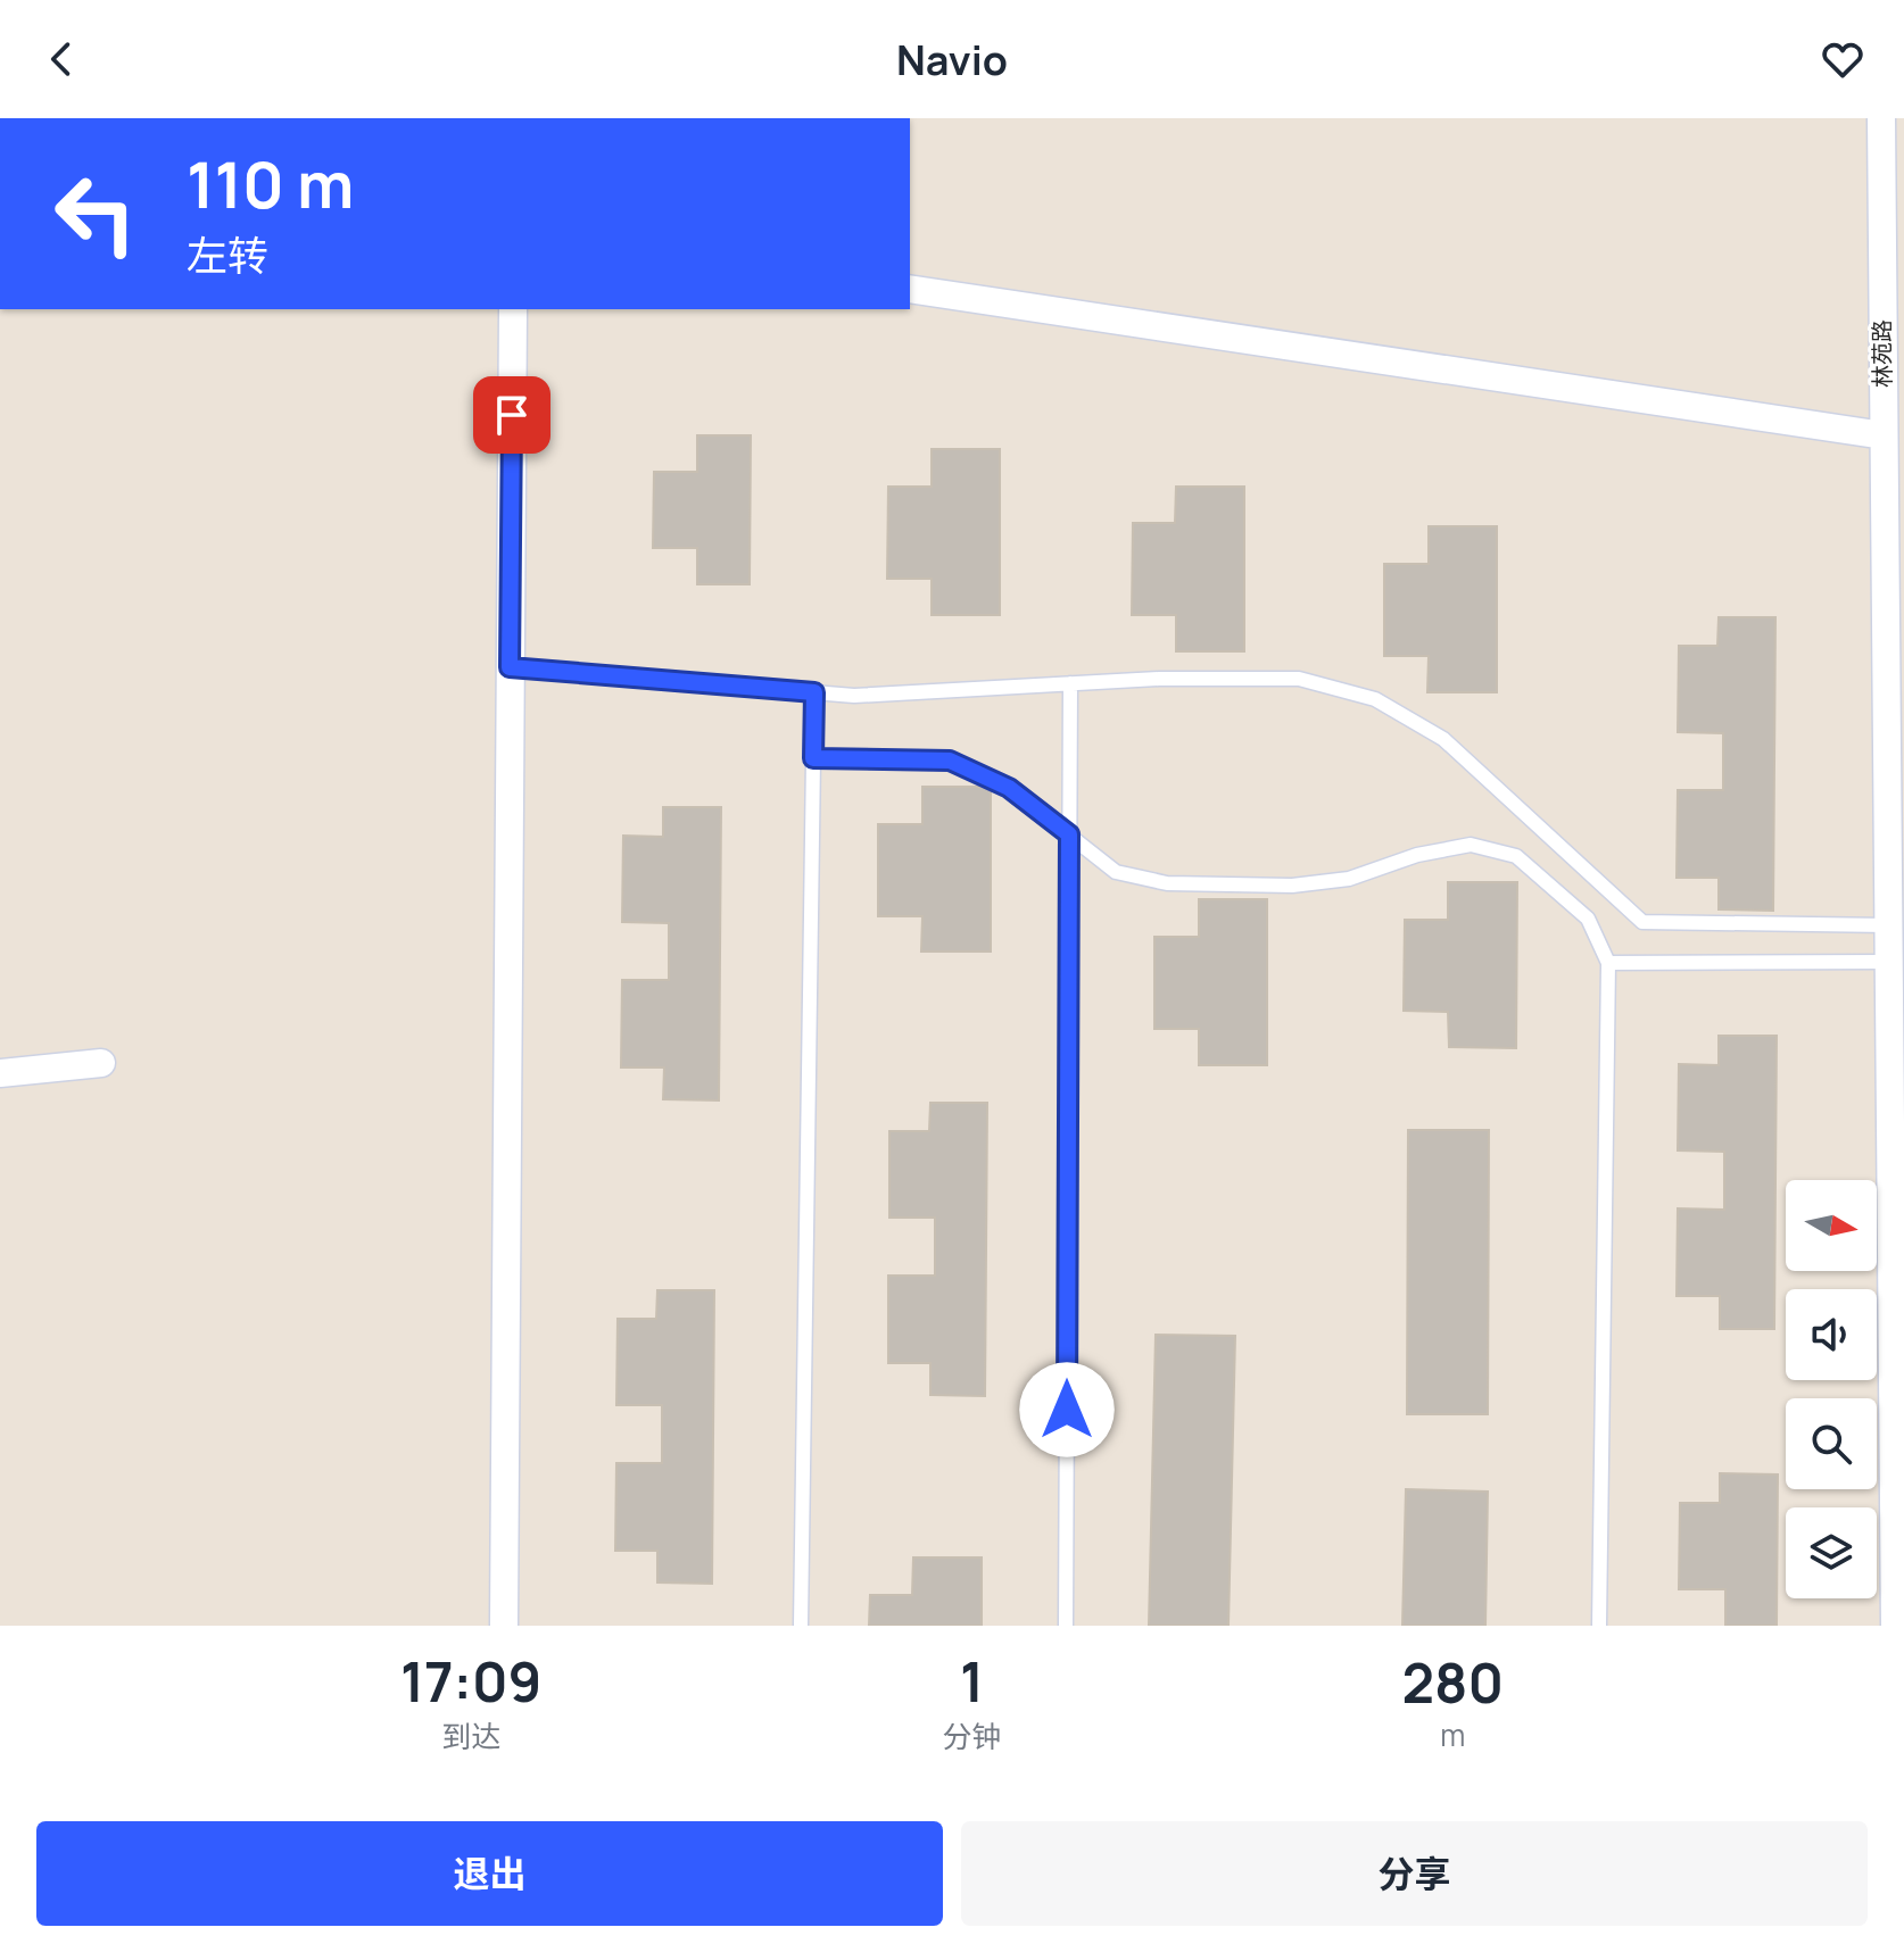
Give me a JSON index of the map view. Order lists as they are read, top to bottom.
{
  "streets": {
    "street": ["林苑路"]
  },
  "north": "right",
  "page": {
    "header": "Navio",
    "turn": ["110 m", "左转"],
    "eta": [
      "17:09",
      "到达",
      "1",
      "分钟",
      "280",
      "m"
    ],
    "buttons": ["退出", "分享"]
  }
}
